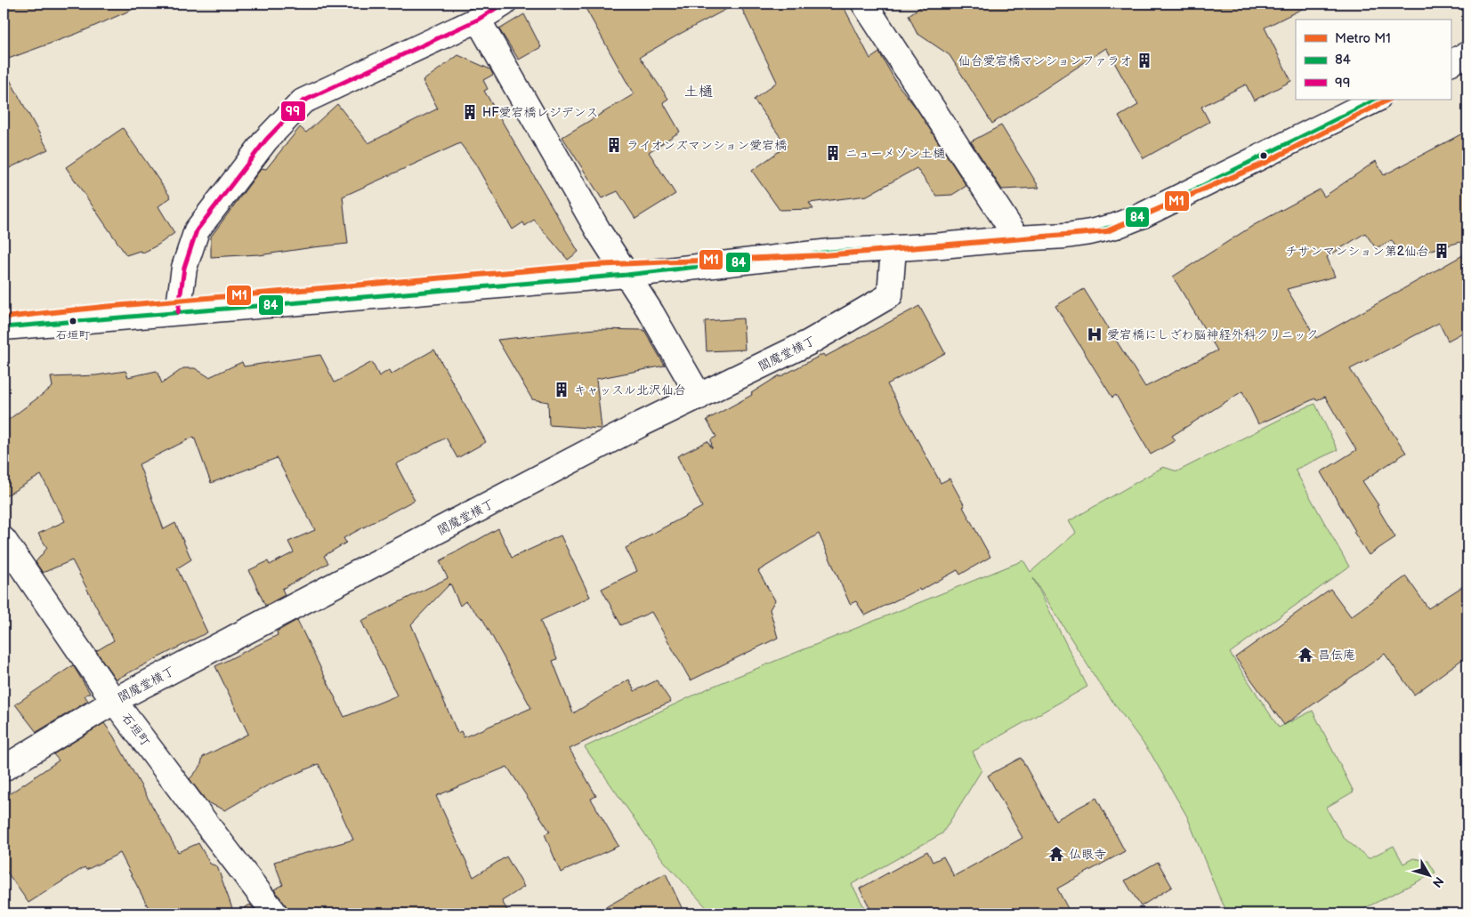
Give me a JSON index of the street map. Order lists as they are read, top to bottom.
{
  "streets": {
    "street": ["閻魔堂横丁", "石垣町"]
  },
  "crossings": [
    ["閻魔堂横丁", "石垣町"]
  ],
  "districts": ["土樋"],
  "places": {
    "building": [
      "仙台愛宕橋マンションファラオ",
      "HF愛宕橋レジデンス",
      "ライオンズマンション愛宕橋",
      "ニューメゾン土樋",
      "チサンマンション第2仙台",
      "キャッスル北沢仙台"
    ],
    "other": ["石垣町"],
    "hospital": ["愛宕橋にしざわ脳神経外科クリニック"],
    "temple": ["昌伝庵", "仏眼寺"]
  },
  "lines": ["transit line 99", "metro line M1", "transit line 84"],
  "legend": ["Metro M1", "84", "99"],
  "north": "bottom right"
}
